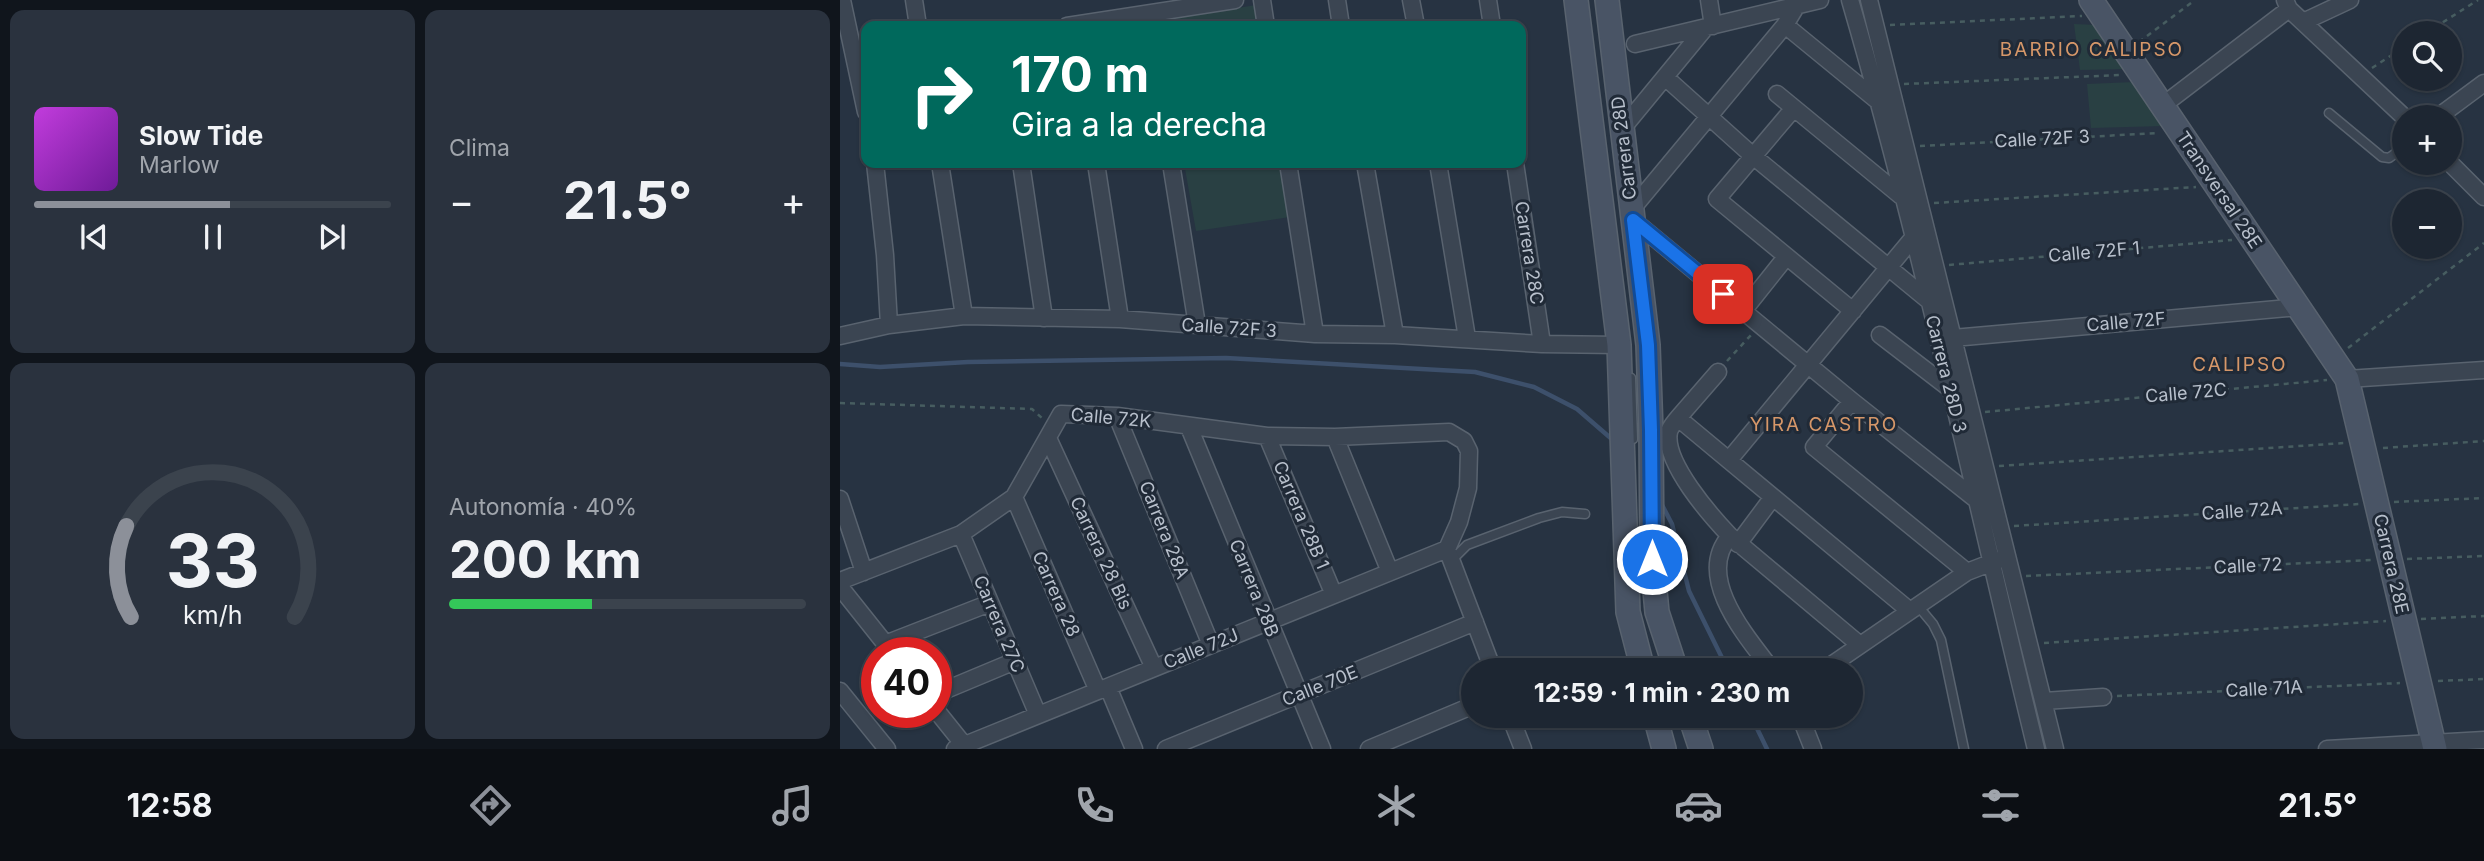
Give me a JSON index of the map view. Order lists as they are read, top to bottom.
{
  "streets": {
    "street": [
      "Calle 72F 3",
      "Carrera 28D",
      "Transversal 28E",
      "Carrera 28C",
      "Calle 72F",
      "Carrera 28D 3",
      "Calle 72K",
      "Carrera 28B 1",
      "Carrera 28A",
      "Carrera 28 Bis",
      "Carrera 28E",
      "Carrera 28B",
      "Carrera 28",
      "Carrera 27C",
      "Calle 72J",
      "Calle 70E"
    ],
    "path": [
      "Calle 72F 1",
      "Calle 72C",
      "Calle 72A",
      "Calle 72",
      "Calle 71A"
    ]
  },
  "crossings": [
    ["Calle 72F 3", "Carrera 28D"],
    ["Calle 72F 3", "Transversal 28E"],
    ["Calle 72F 3", "Carrera 28C"],
    ["Calle 72F 3", "Carrera 28D 3"],
    ["Transversal 28E", "Calle 72F 1"],
    ["Transversal 28E", "Calle 72F"],
    ["Transversal 28E", "Calle 72C"],
    ["Transversal 28E", "Carrera 28E"],
    ["Calle 72F 1", "Carrera 28D 3"],
    ["Calle 72F", "Carrera 28D 3"],
    ["Carrera 28D 3", "Calle 72C"],
    ["Carrera 28D 3", "Calle 72A"],
    ["Carrera 28D 3", "Calle 72"],
    ["Calle 72C", "Carrera 28E"],
    ["Calle 72K", "Carrera 28B 1"],
    ["Calle 72K", "Carrera 28A"],
    ["Calle 72K", "Carrera 28 Bis"],
    ["Calle 72K", "Carrera 28B"],
    ["Calle 72K", "Carrera 28"],
    ["Calle 72K", "Carrera 27C"],
    ["Calle 72K", "Calle 72J"],
    ["Calle 72A", "Carrera 28E"],
    ["Carrera 28B 1", "Calle 72J"],
    ["Carrera 28A", "Calle 72J"],
    ["Carrera 28 Bis", "Calle 72J"],
    ["Carrera 28E", "Calle 72"],
    ["Carrera 28E", "Calle 71A"],
    ["Carrera 28B", "Calle 72J"],
    ["Carrera 28B", "Calle 70E"],
    ["Carrera 28", "Calle 72J"],
    ["Carrera 27C", "Calle 72J"]
  ],
  "districts": ["BARRIO CALIPSO", "CALIPSO", "YIRA CASTRO"],
  "page": {
    "tile": [
      "Clima",
      ["Autonomía · 40%", "200 km"]
    ],
    "map_buttons": ["+", "−"],
    "turn": ["170 m", "Gira a la derecha"],
    "song": ["Slow Tide", "Marlow"],
    "heat": ["−", "21.5°", "+"],
    "limit": "40",
    "trip": "12:59 · 1 min · 230 m",
    "tabs": ["12:58", "21.5°"],
    "gauge": ["33", "km/h"]
  }
}
